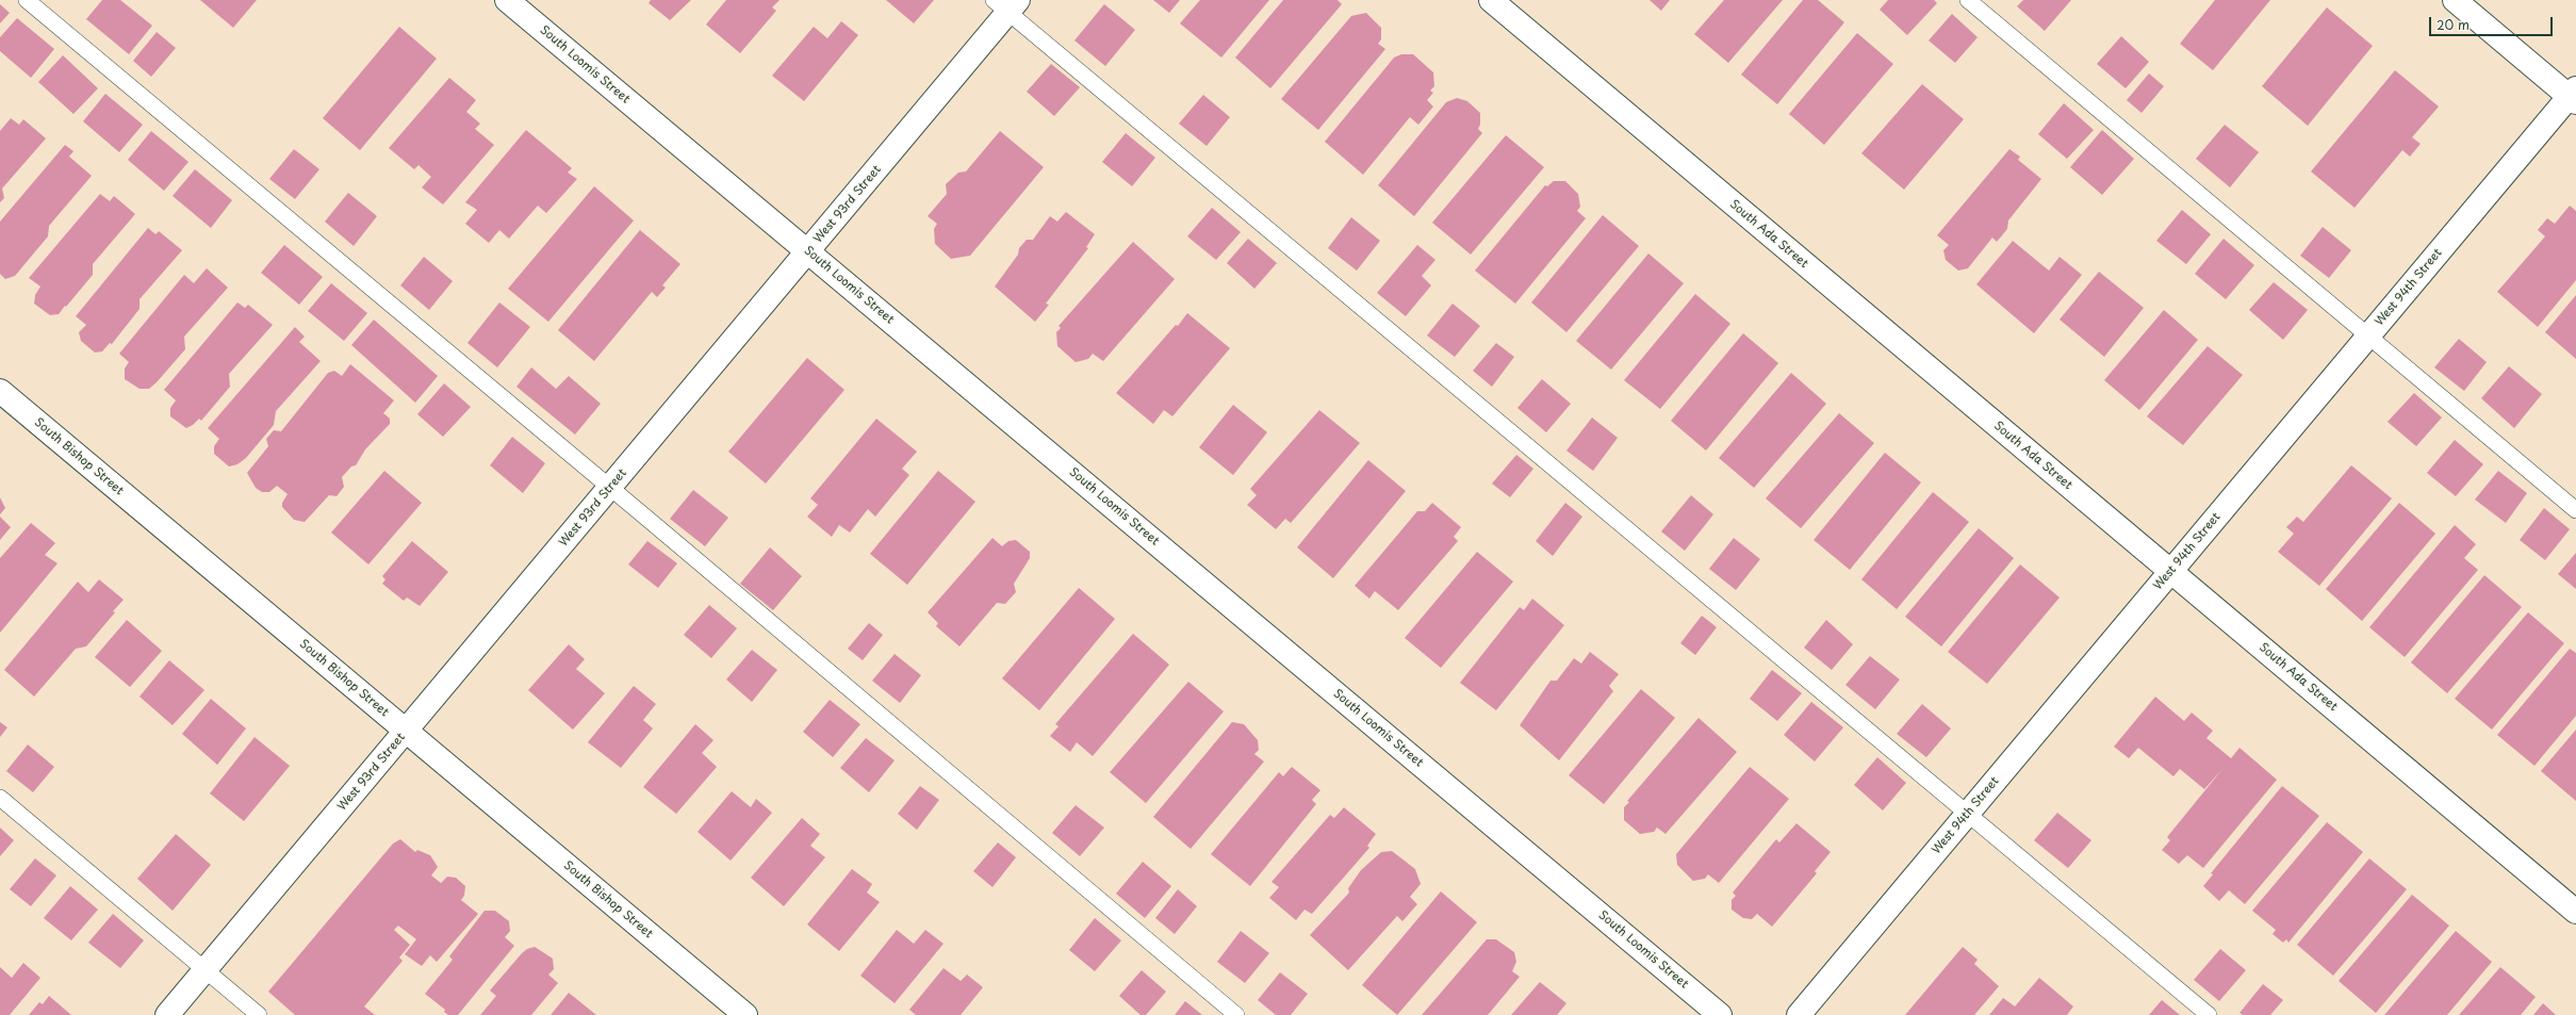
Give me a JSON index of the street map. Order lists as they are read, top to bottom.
{
  "streets": {
    "street": [
      "South Loomis Street",
      "West 93rd Street",
      "South Ada Street",
      "West 94th Street",
      "South Bishop Street"
    ]
  },
  "crossings": [
    ["South Loomis Street", "West 93rd Street"],
    ["West 93rd Street", "South Bishop Street"],
    ["South Ada Street", "West 94th Street"]
  ],
  "scale_bar": "20 m"
}
